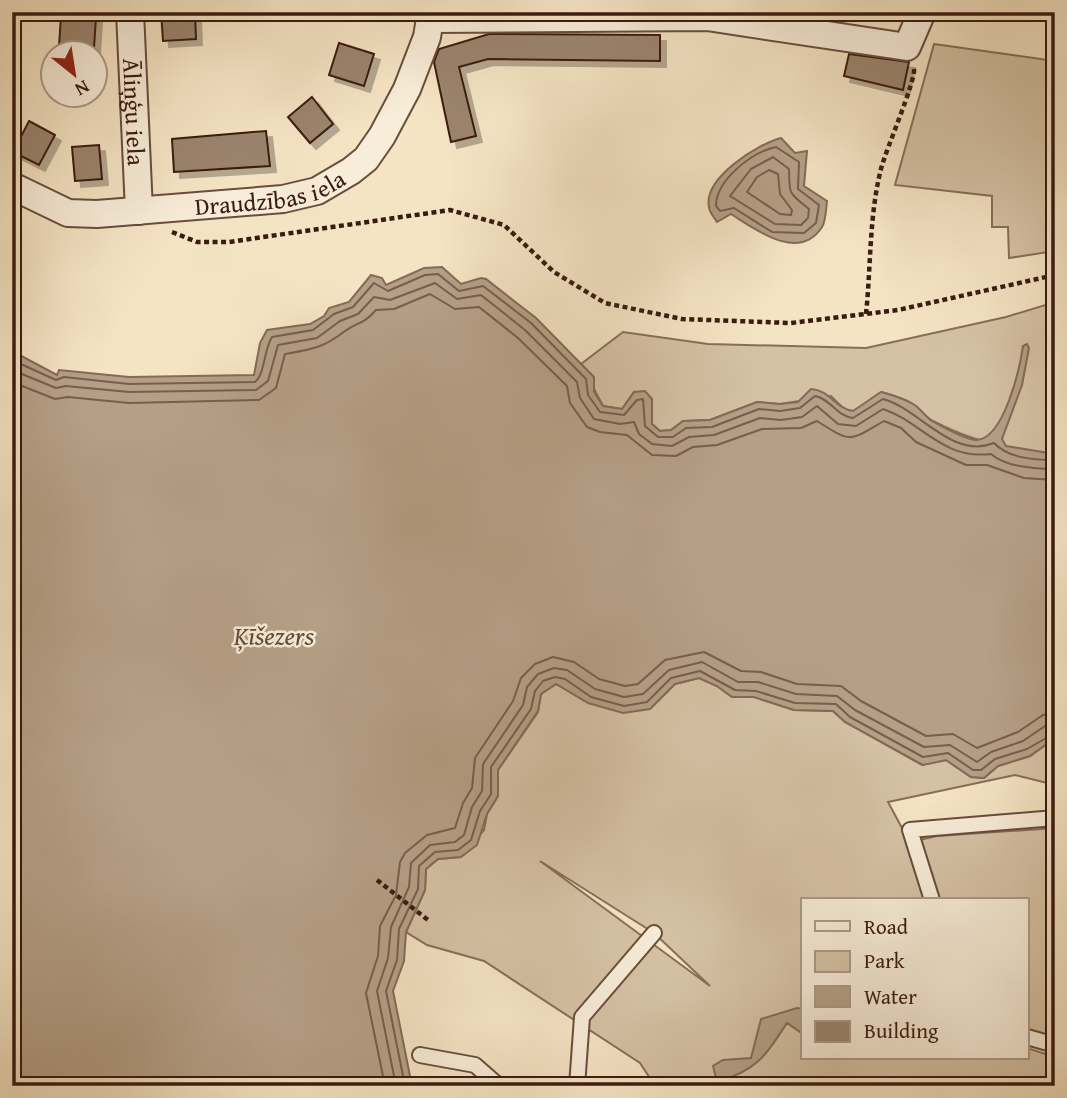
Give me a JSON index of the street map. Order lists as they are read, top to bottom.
{
  "streets": {
    "street": ["Āliņģu iela", "Draudzības iela"]
  },
  "crossings": [
    ["Āliņģu iela", "Draudzības iela"]
  ],
  "water": ["Ķīšezers"],
  "legend": [
    "Road",
    "Park",
    "Water",
    "Building"
  ],
  "north": "bottom right"
}
